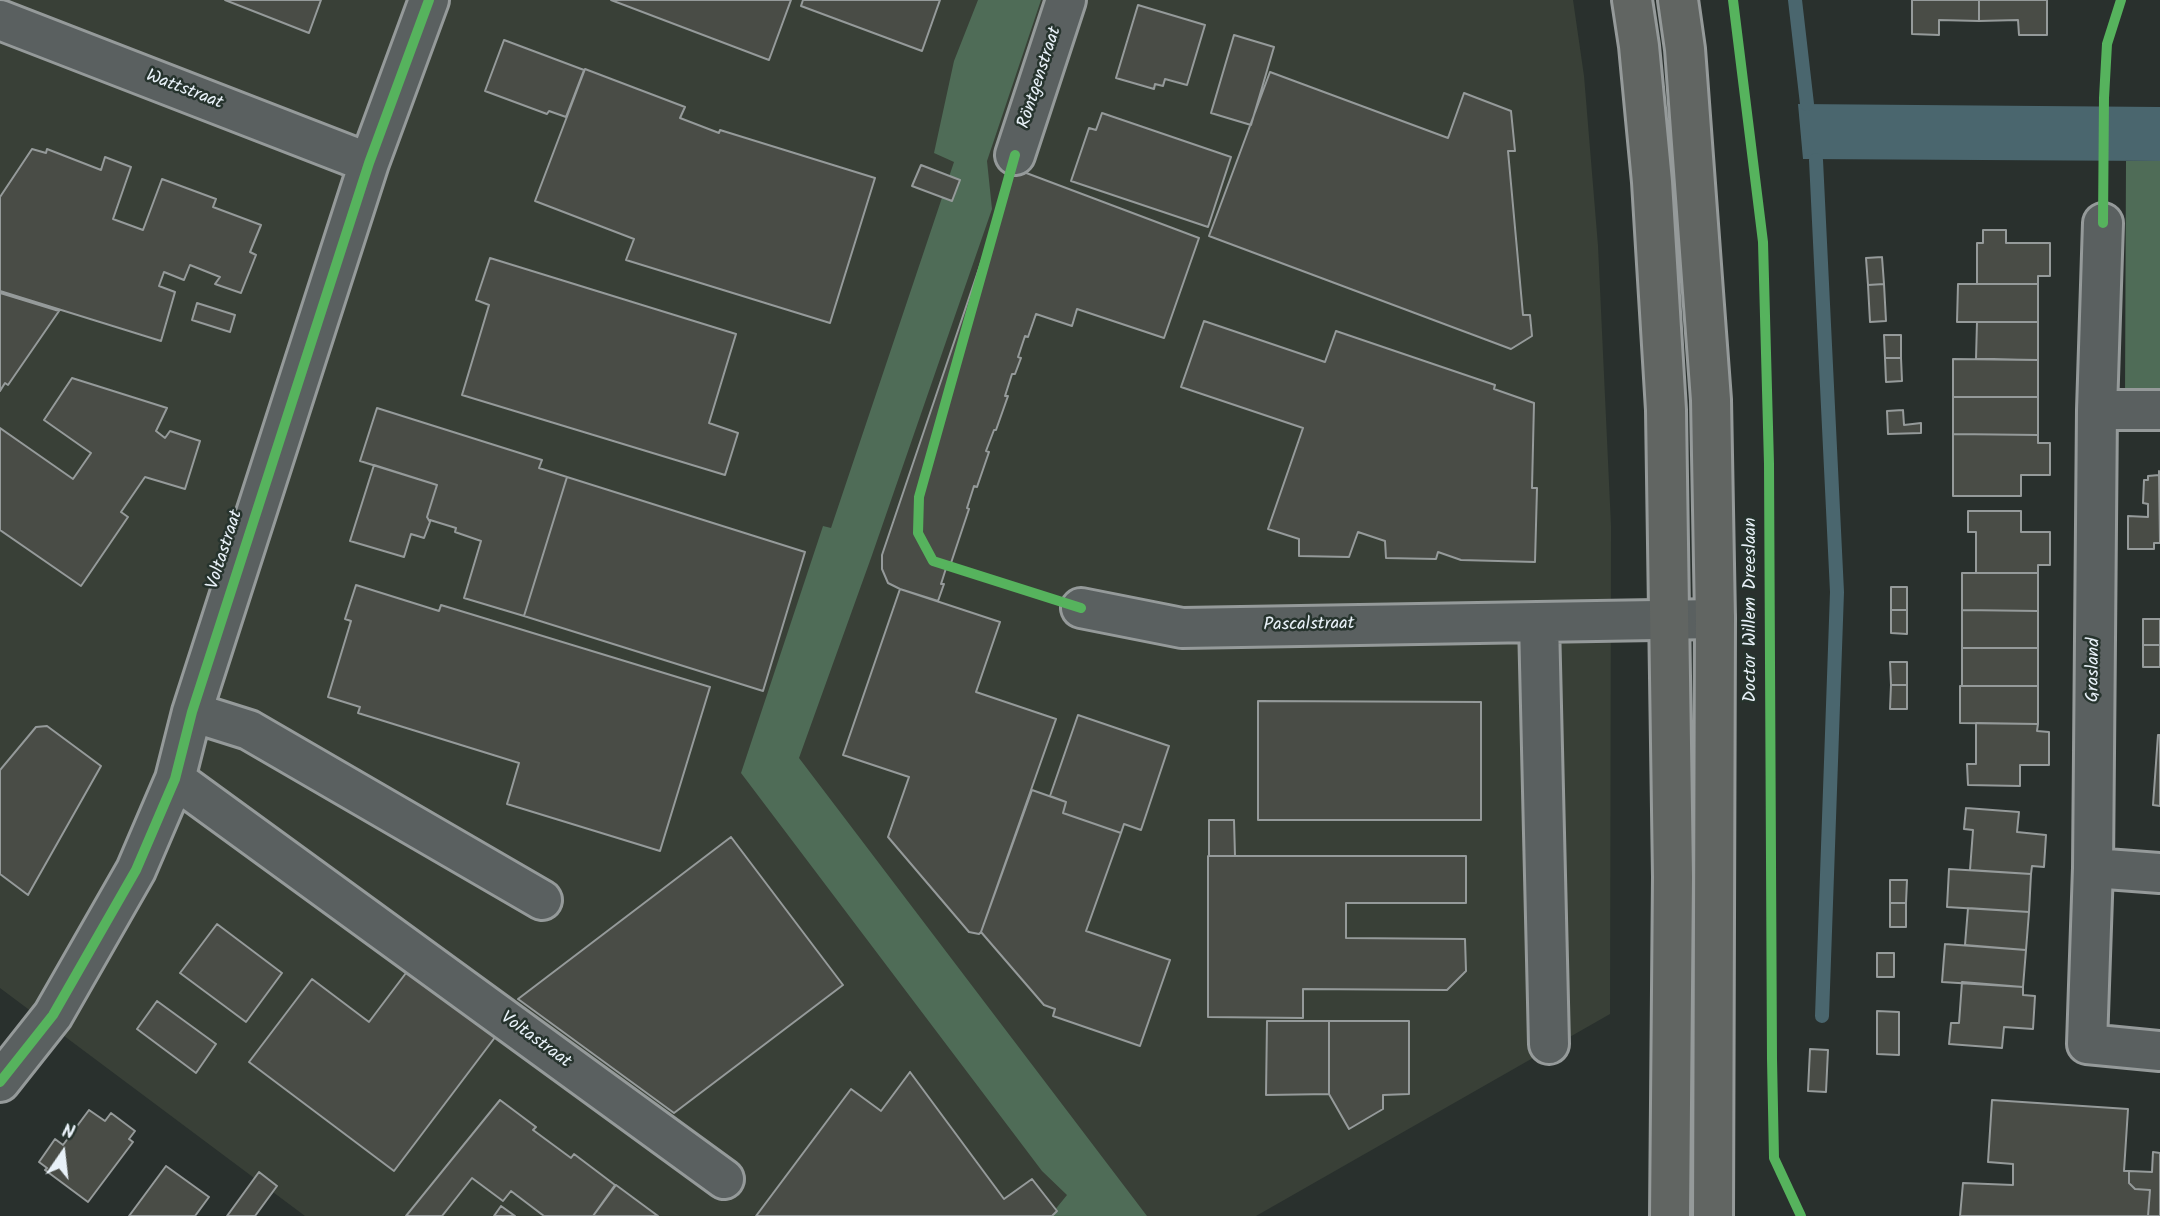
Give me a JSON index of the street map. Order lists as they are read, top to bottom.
{
  "streets": {
    "main road": ["Doctor Willem Dreeslaan"],
    "street": [
      "Röntgenstraat",
      "Wattstraat",
      "Voltastraat",
      "Pascalstraat",
      "Grasland"
    ]
  },
  "crossings": [
    ["Wattstraat", "Voltastraat"],
    ["Doctor Willem Dreeslaan", "Pascalstraat"]
  ],
  "north": "top"
}
